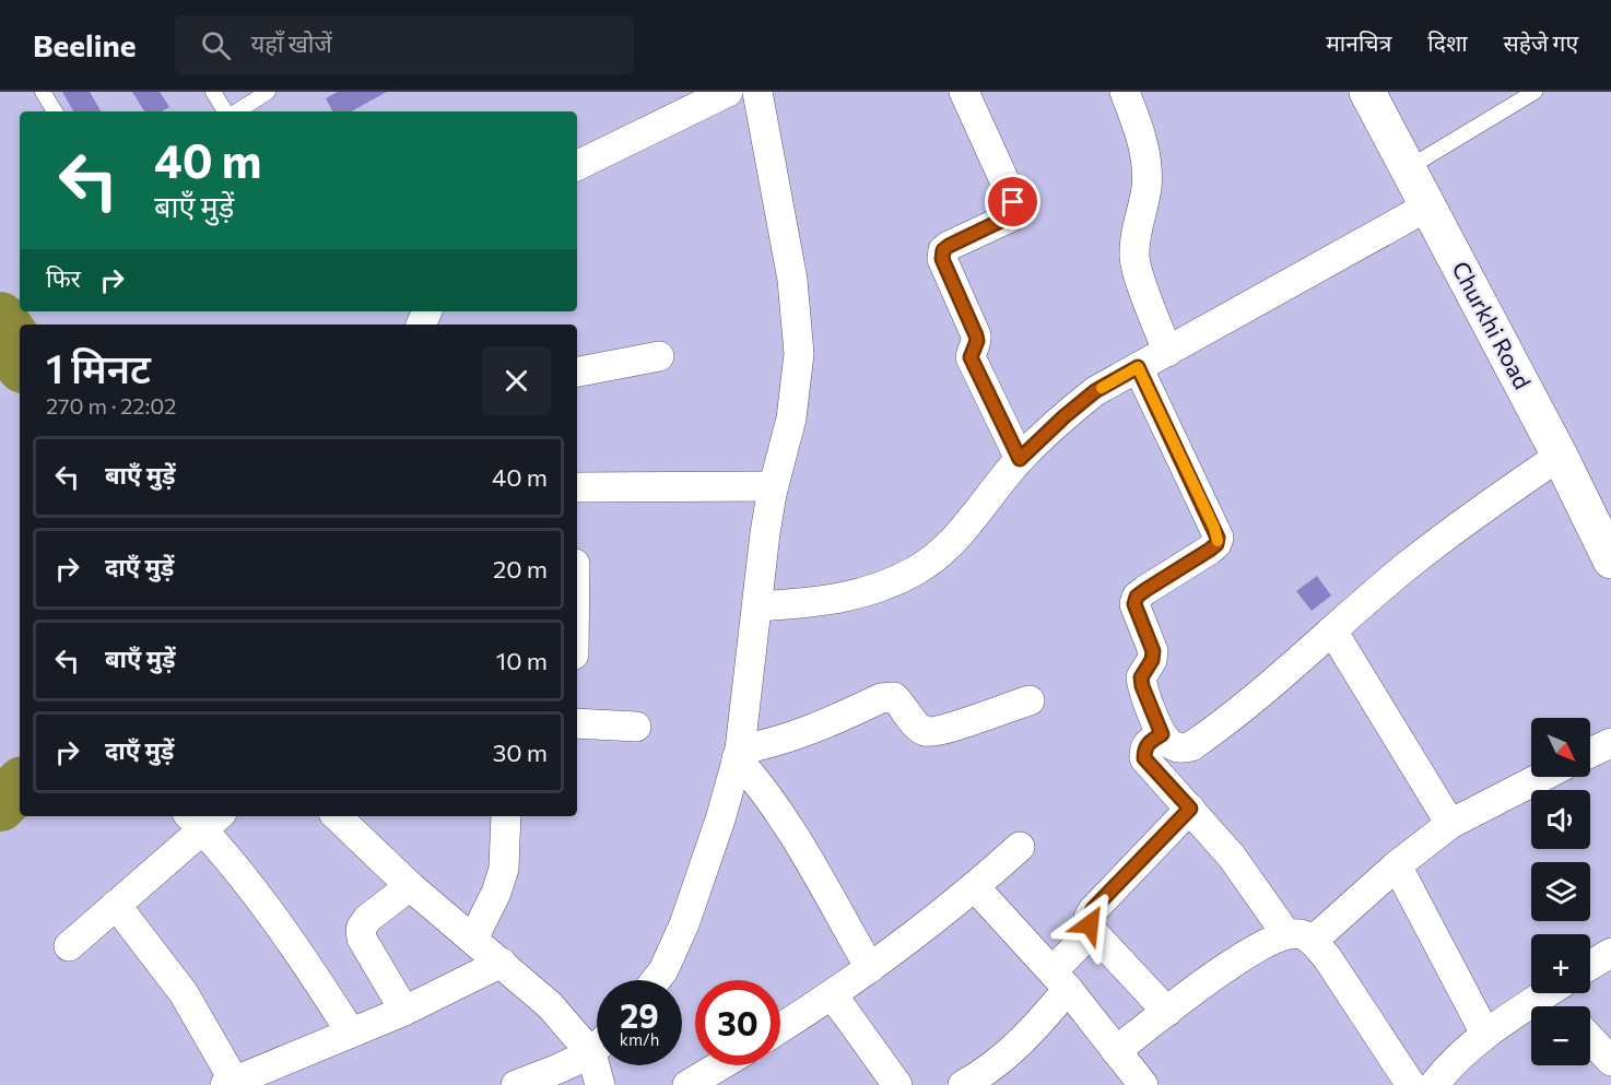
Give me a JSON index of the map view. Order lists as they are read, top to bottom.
{
  "streets": {
    "street": ["Churkhi Road"]
  },
  "north": "bottom right",
  "page": {
    "header": "Beeline",
    "search": "यहाँ खोजें",
    "nav": ["मानचित्र", "दिशा", "सहेजे गए"],
    "turn": ["40 m", "बाएँ मुड़ें"],
    "then": "फिर",
    "heading": ["1 मिनट", "270 m · 22:02"],
    "list": [
      {
        "name": "बाएँ मुड़ें",
        "value": "40 m"
      },
      {
        "name": "दाएँ मुड़ें",
        "value": "20 m"
      },
      {
        "name": "बाएँ मुड़ें",
        "value": "10 m"
      },
      {
        "name": "दाएँ मुड़ें",
        "value": "30 m"
      }
    ],
    "map_buttons": ["+", "−"],
    "speed": "29 km/h",
    "limit": "30"
  }
}
